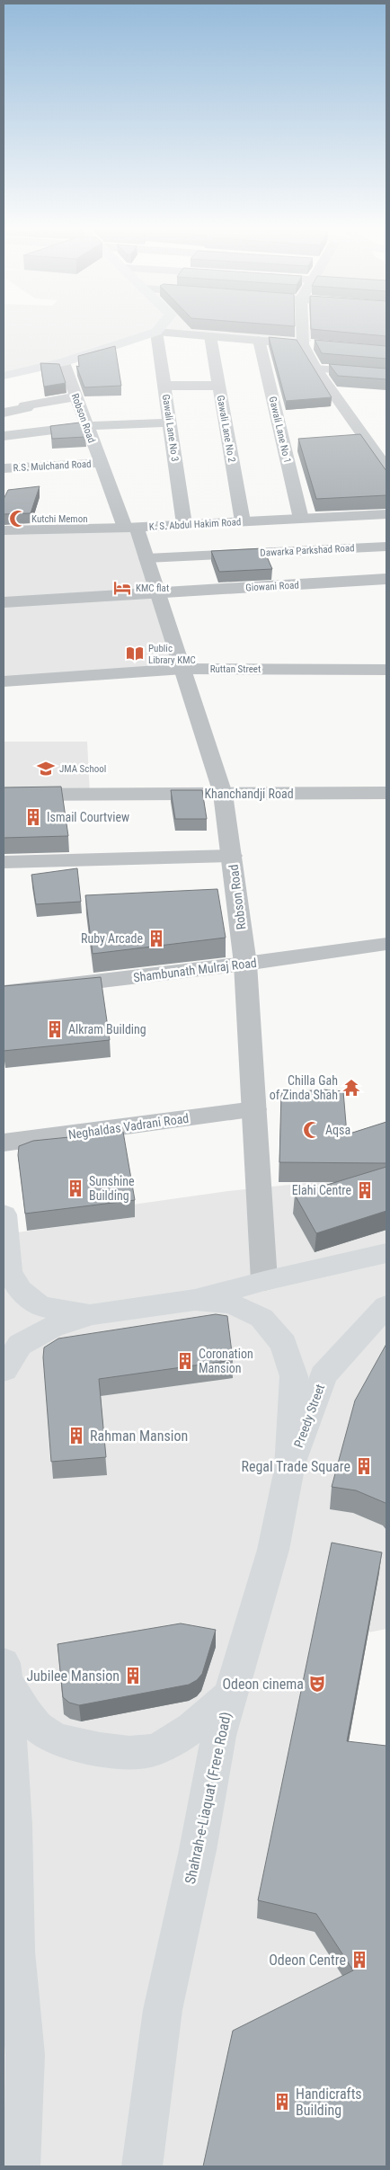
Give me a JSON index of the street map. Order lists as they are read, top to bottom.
{
  "streets": {
    "main road": ["Preedy Street", "Shahrah-e-Liaquat (Frere Road)"],
    "street": [
      "Robson Road",
      "Gawali Lane No 3",
      "Gawali Lane No 2",
      "Gawali Lane No 1",
      "R.S. Mulchand Road",
      "K. S. Abdul Hakim Road",
      "Dawarka Parkshad Road",
      "Giowani Road",
      "Ruttan Street",
      "Khanchandji Road",
      "Shambunath Mulraj Road",
      "Neghaldas Vadrani Road"
    ]
  },
  "crossings": [
    ["Robson Road", "R.S. Mulchand Road"],
    ["Robson Road", "K. S. Abdul Hakim Road"],
    ["Robson Road", "Dawarka Parkshad Road"],
    ["Robson Road", "Giowani Road"],
    ["Robson Road", "Ruttan Street"],
    ["Robson Road", "Khanchandji Road"],
    ["Robson Road", "Shambunath Mulraj Road"],
    ["Robson Road", "Neghaldas Vadrani Road"],
    ["Gawali Lane No 3", "K. S. Abdul Hakim Road"],
    ["Gawali Lane No 2", "K. S. Abdul Hakim Road"],
    ["Gawali Lane No 1", "K. S. Abdul Hakim Road"],
    ["Preedy Street", "Shahrah-e-Liaquat (Frere Road)"]
  ],
  "places": {
    "mosque": ["Kutchi Memon", "Aqsa"],
    "hotel": ["KMC flat"],
    "library": ["Public Library KMC"],
    "school or university": ["JMA School"],
    "building": [
      "Ismail Courtview",
      "Ruby Arcade",
      "Alkram Building",
      "Sunshine Building",
      "Elahi Centre",
      "Coronation Mansion",
      "Rahman Mansion",
      "Regal Trade Square",
      "Jubilee Mansion",
      "Odeon Centre",
      "Handicrafts Building"
    ],
    "temple": ["Chilla Gah of Zinda Shah"],
    "theatre": ["Odeon cinema"]
  }
}
